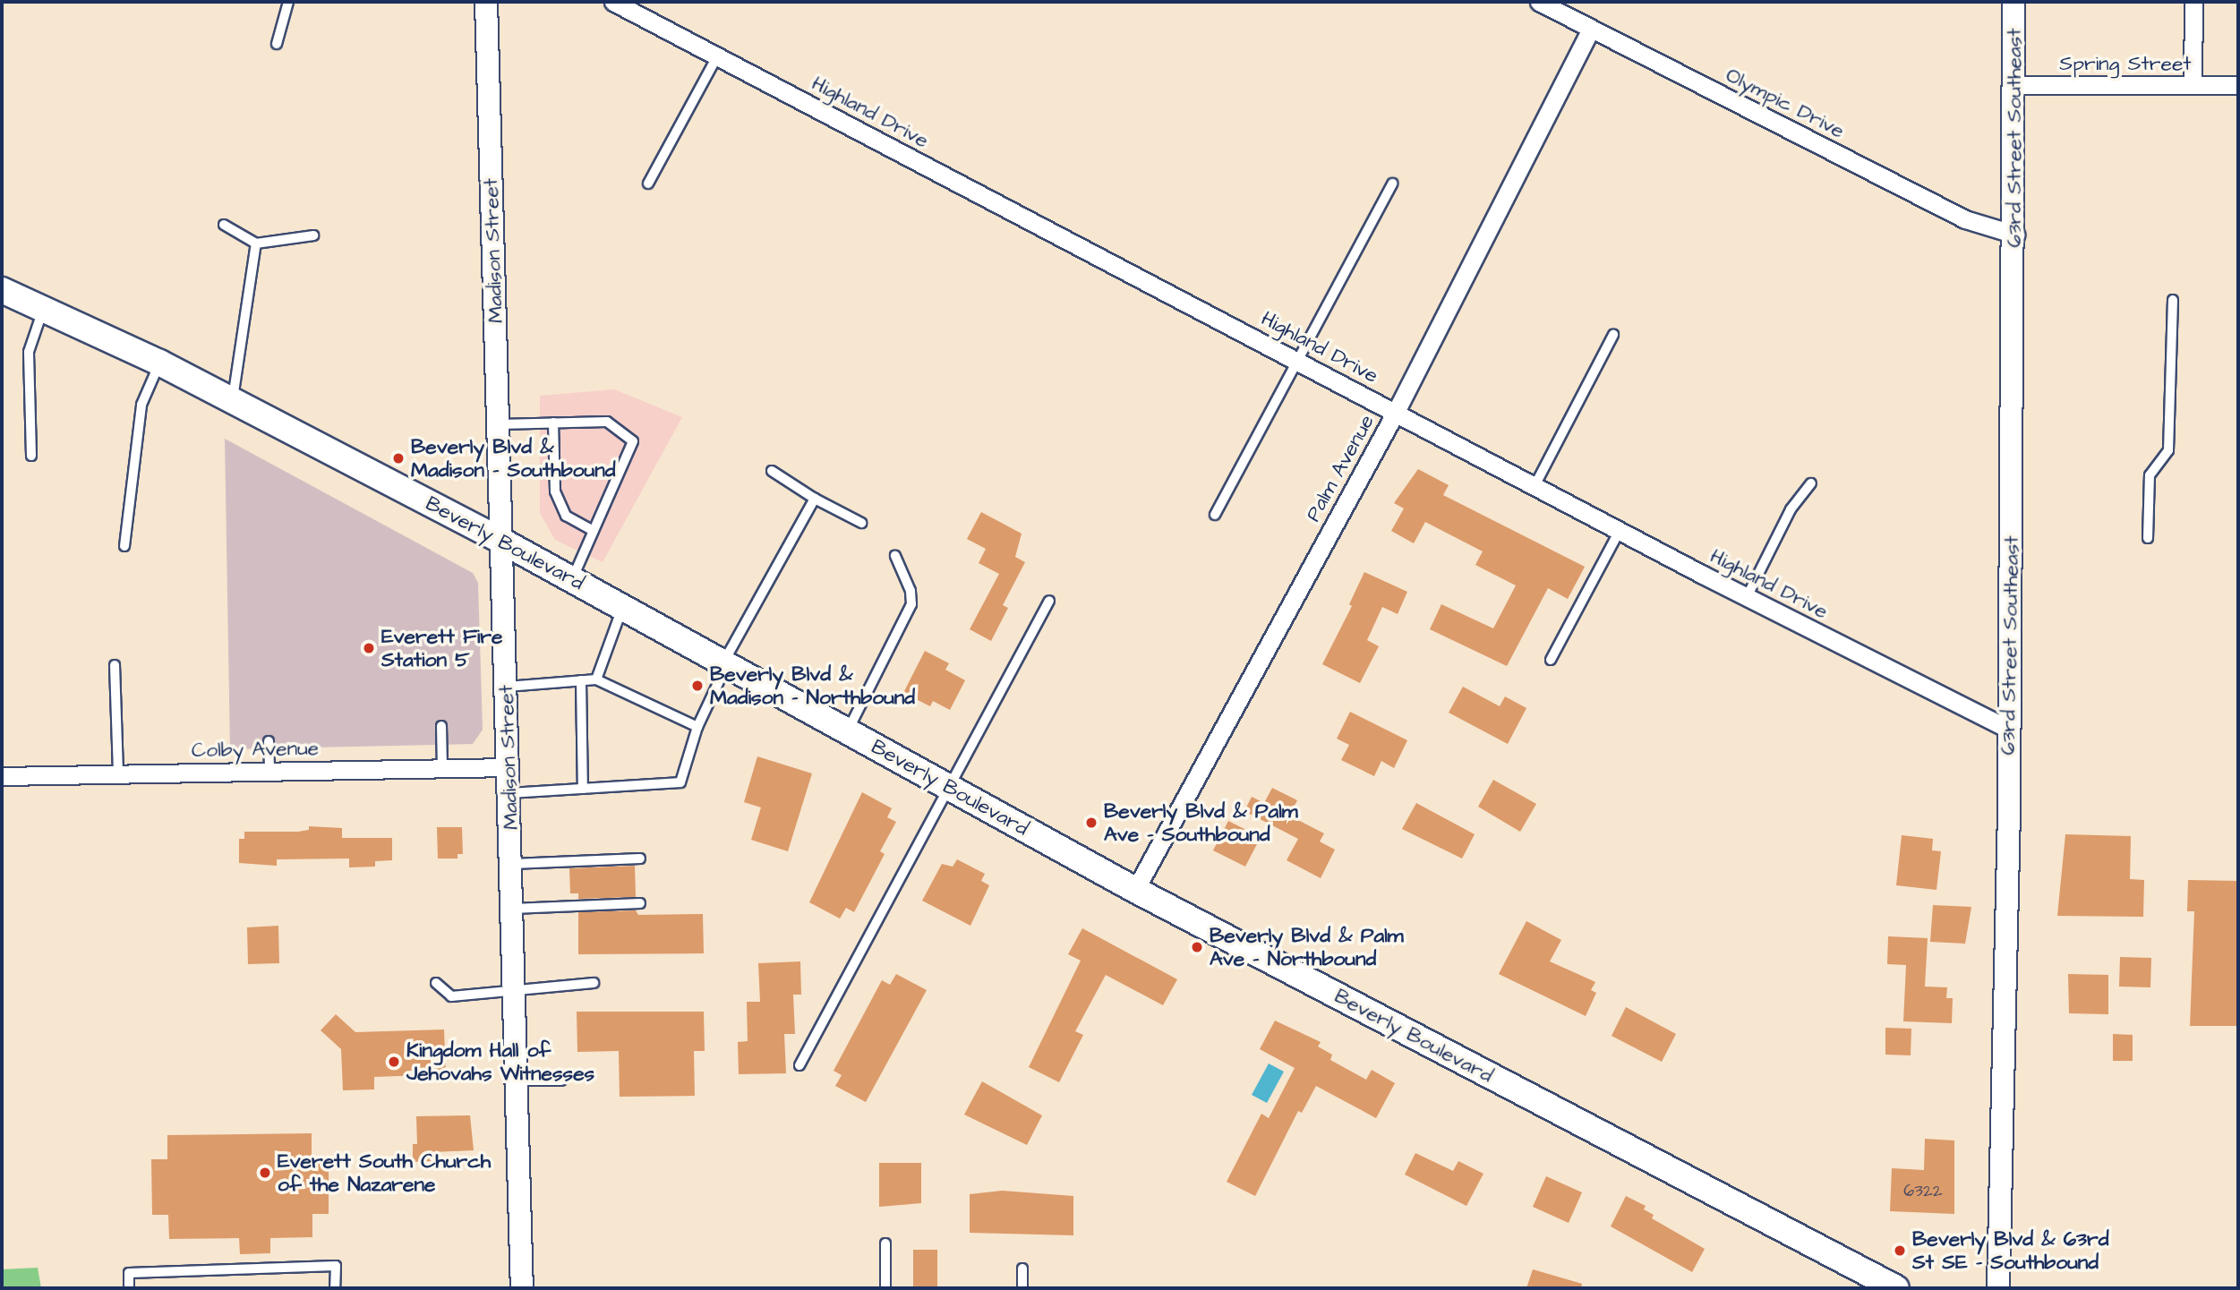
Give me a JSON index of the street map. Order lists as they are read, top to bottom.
{
  "streets": {
    "main road": ["Beverly Boulevard"],
    "street": [
      "Spring Street",
      "Olympic Drive",
      "Highland Drive",
      "63rd Street Southeast",
      "Madison Street",
      "Palm Avenue",
      "Colby Avenue"
    ]
  },
  "crossings": [
    ["Spring Street", "63rd Street Southeast"],
    ["Olympic Drive", "63rd Street Southeast"],
    ["Olympic Drive", "Palm Avenue"],
    ["Highland Drive", "63rd Street Southeast"],
    ["Highland Drive", "Palm Avenue"],
    ["Madison Street", "Beverly Boulevard"],
    ["Madison Street", "Colby Avenue"],
    ["Palm Avenue", "Beverly Boulevard"]
  ],
  "places": [
    "Beverly Blvd & Madison - Southbound",
    "Everett Fire Station 5",
    "Beverly Blvd & Madison - Northbound",
    "Beverly Blvd & Palm Ave - Southbound",
    "Beverly Blvd & Palm Ave - Northbound",
    "Kingdom Hall of Jehovahs Witnesses",
    "Everett South Church of the Nazarene",
    "Beverly Blvd & 63rd St SE - Southbound"
  ],
  "house_numbers": ["6322"]
}
